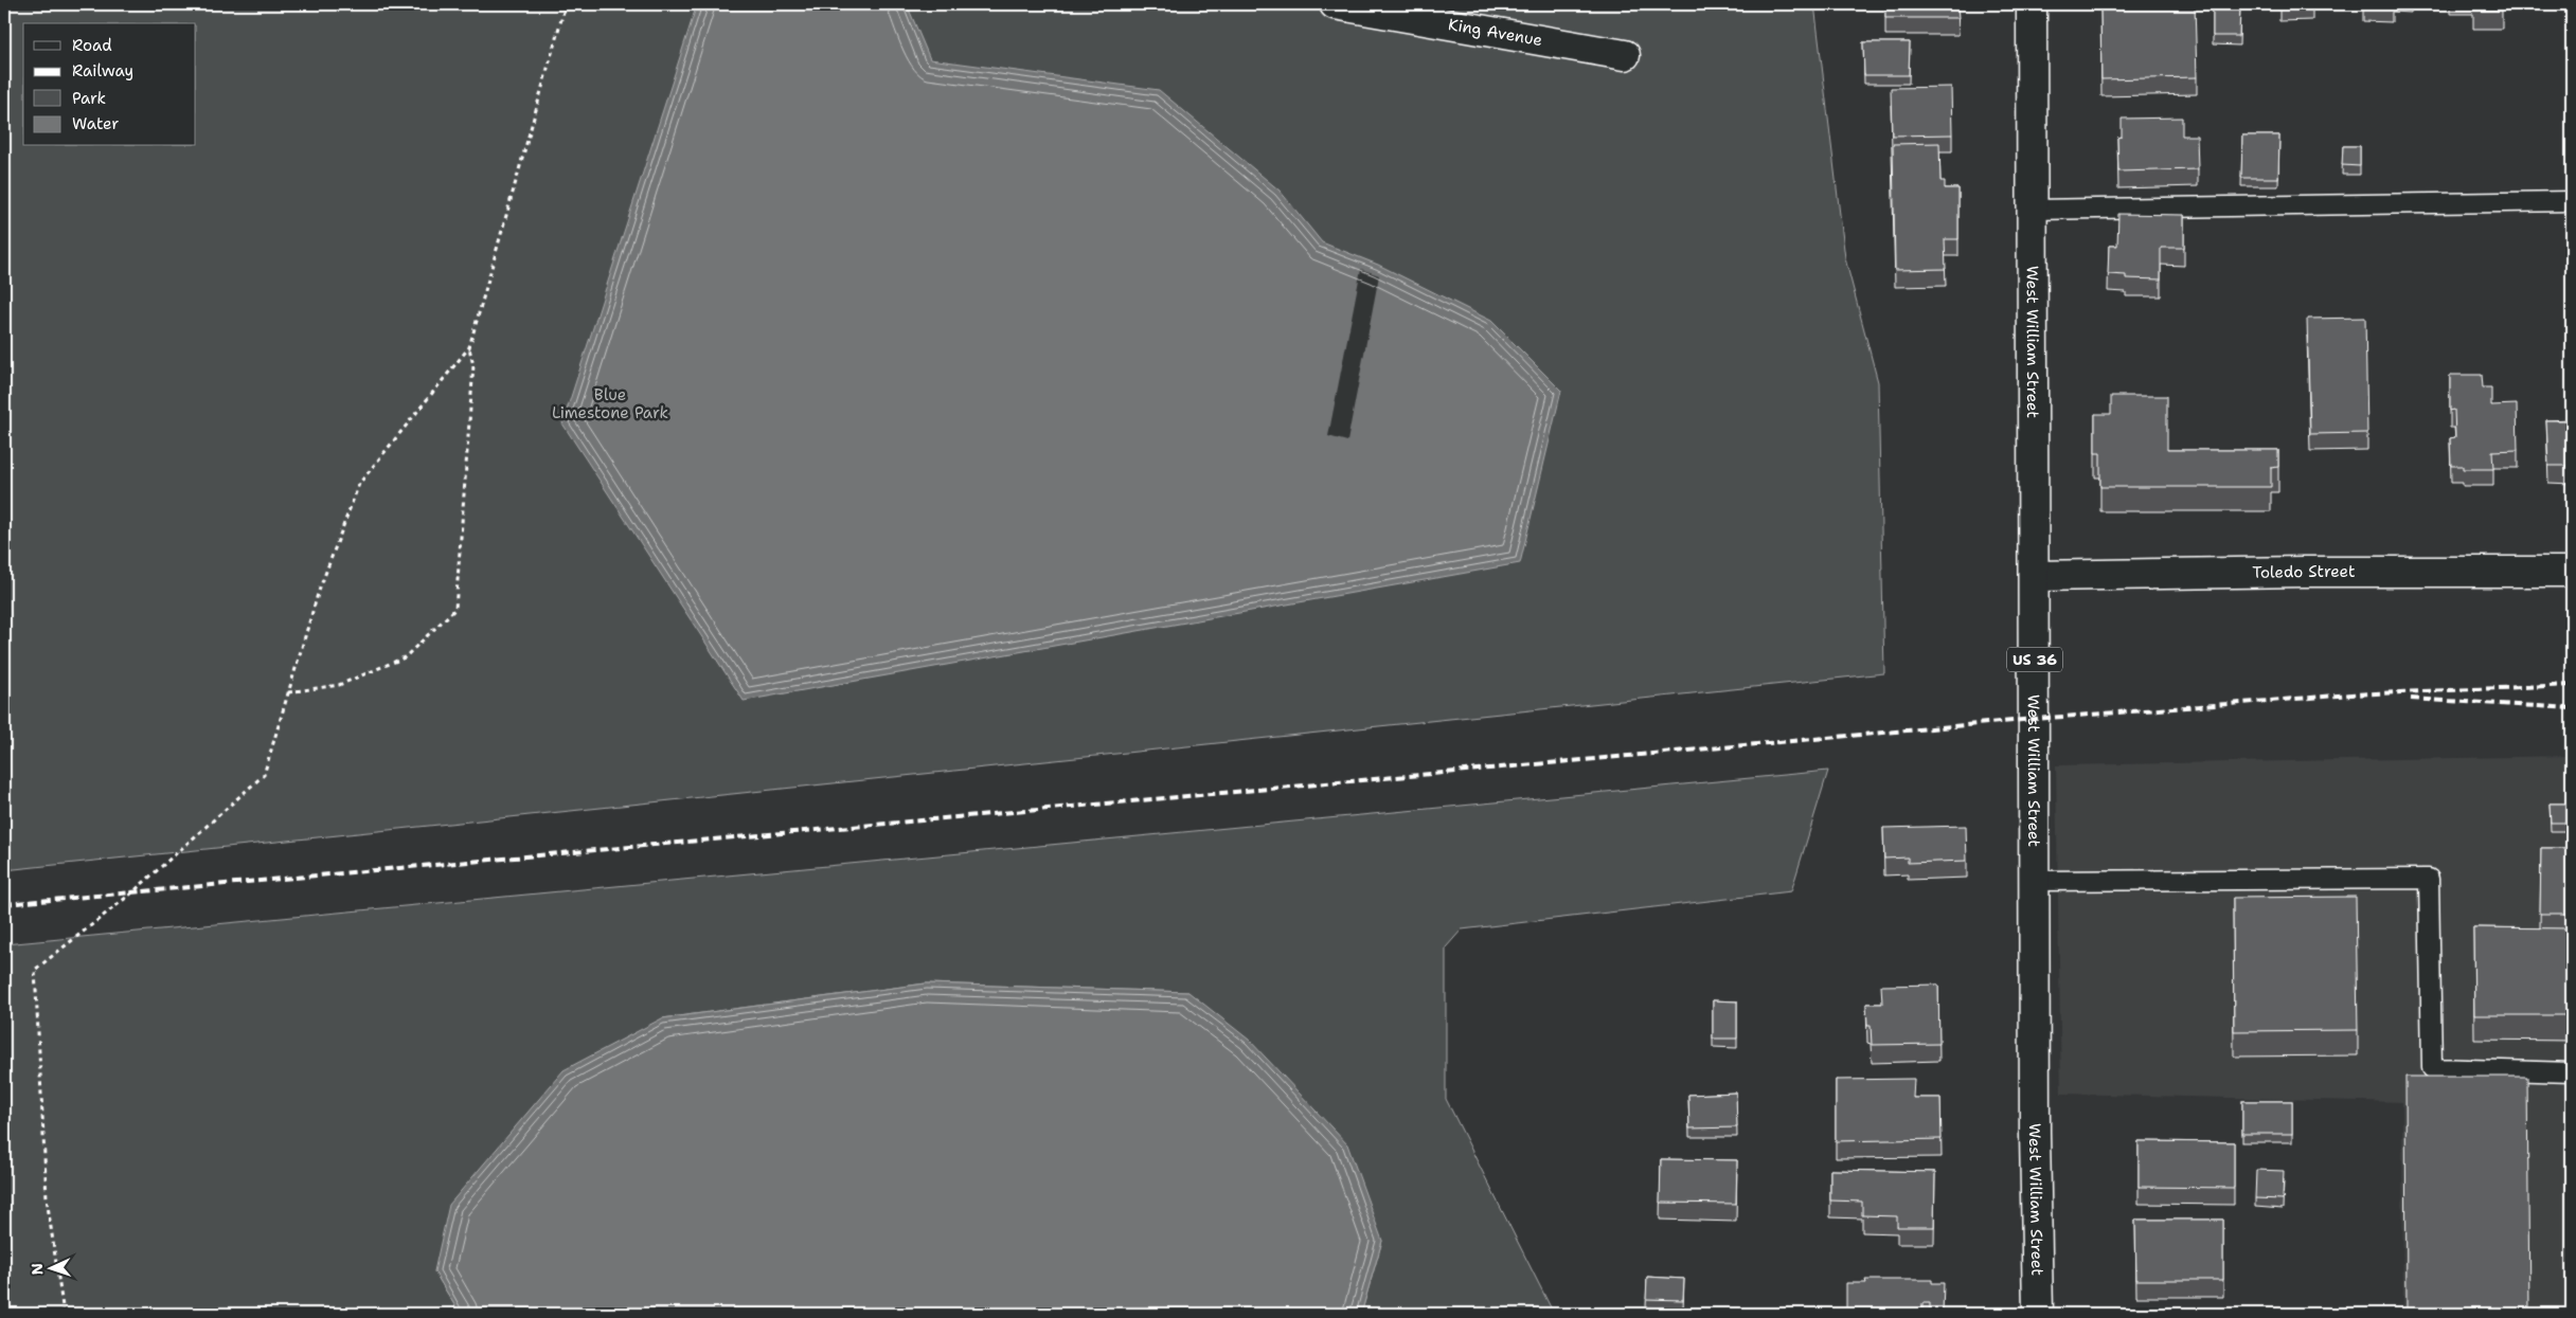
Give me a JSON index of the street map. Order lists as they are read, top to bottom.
{
  "streets": {
    "main road": [
      "King Avenue",
      "West William Street",
      "Toledo Street",
      "US 36"
    ]
  },
  "crossings": [
    ["West William Street", "Toledo Street"]
  ],
  "parks": ["Blue Limestone Park"],
  "legend": [
    "Road",
    "Railway",
    "Park",
    "Water"
  ],
  "north": "left"
}
